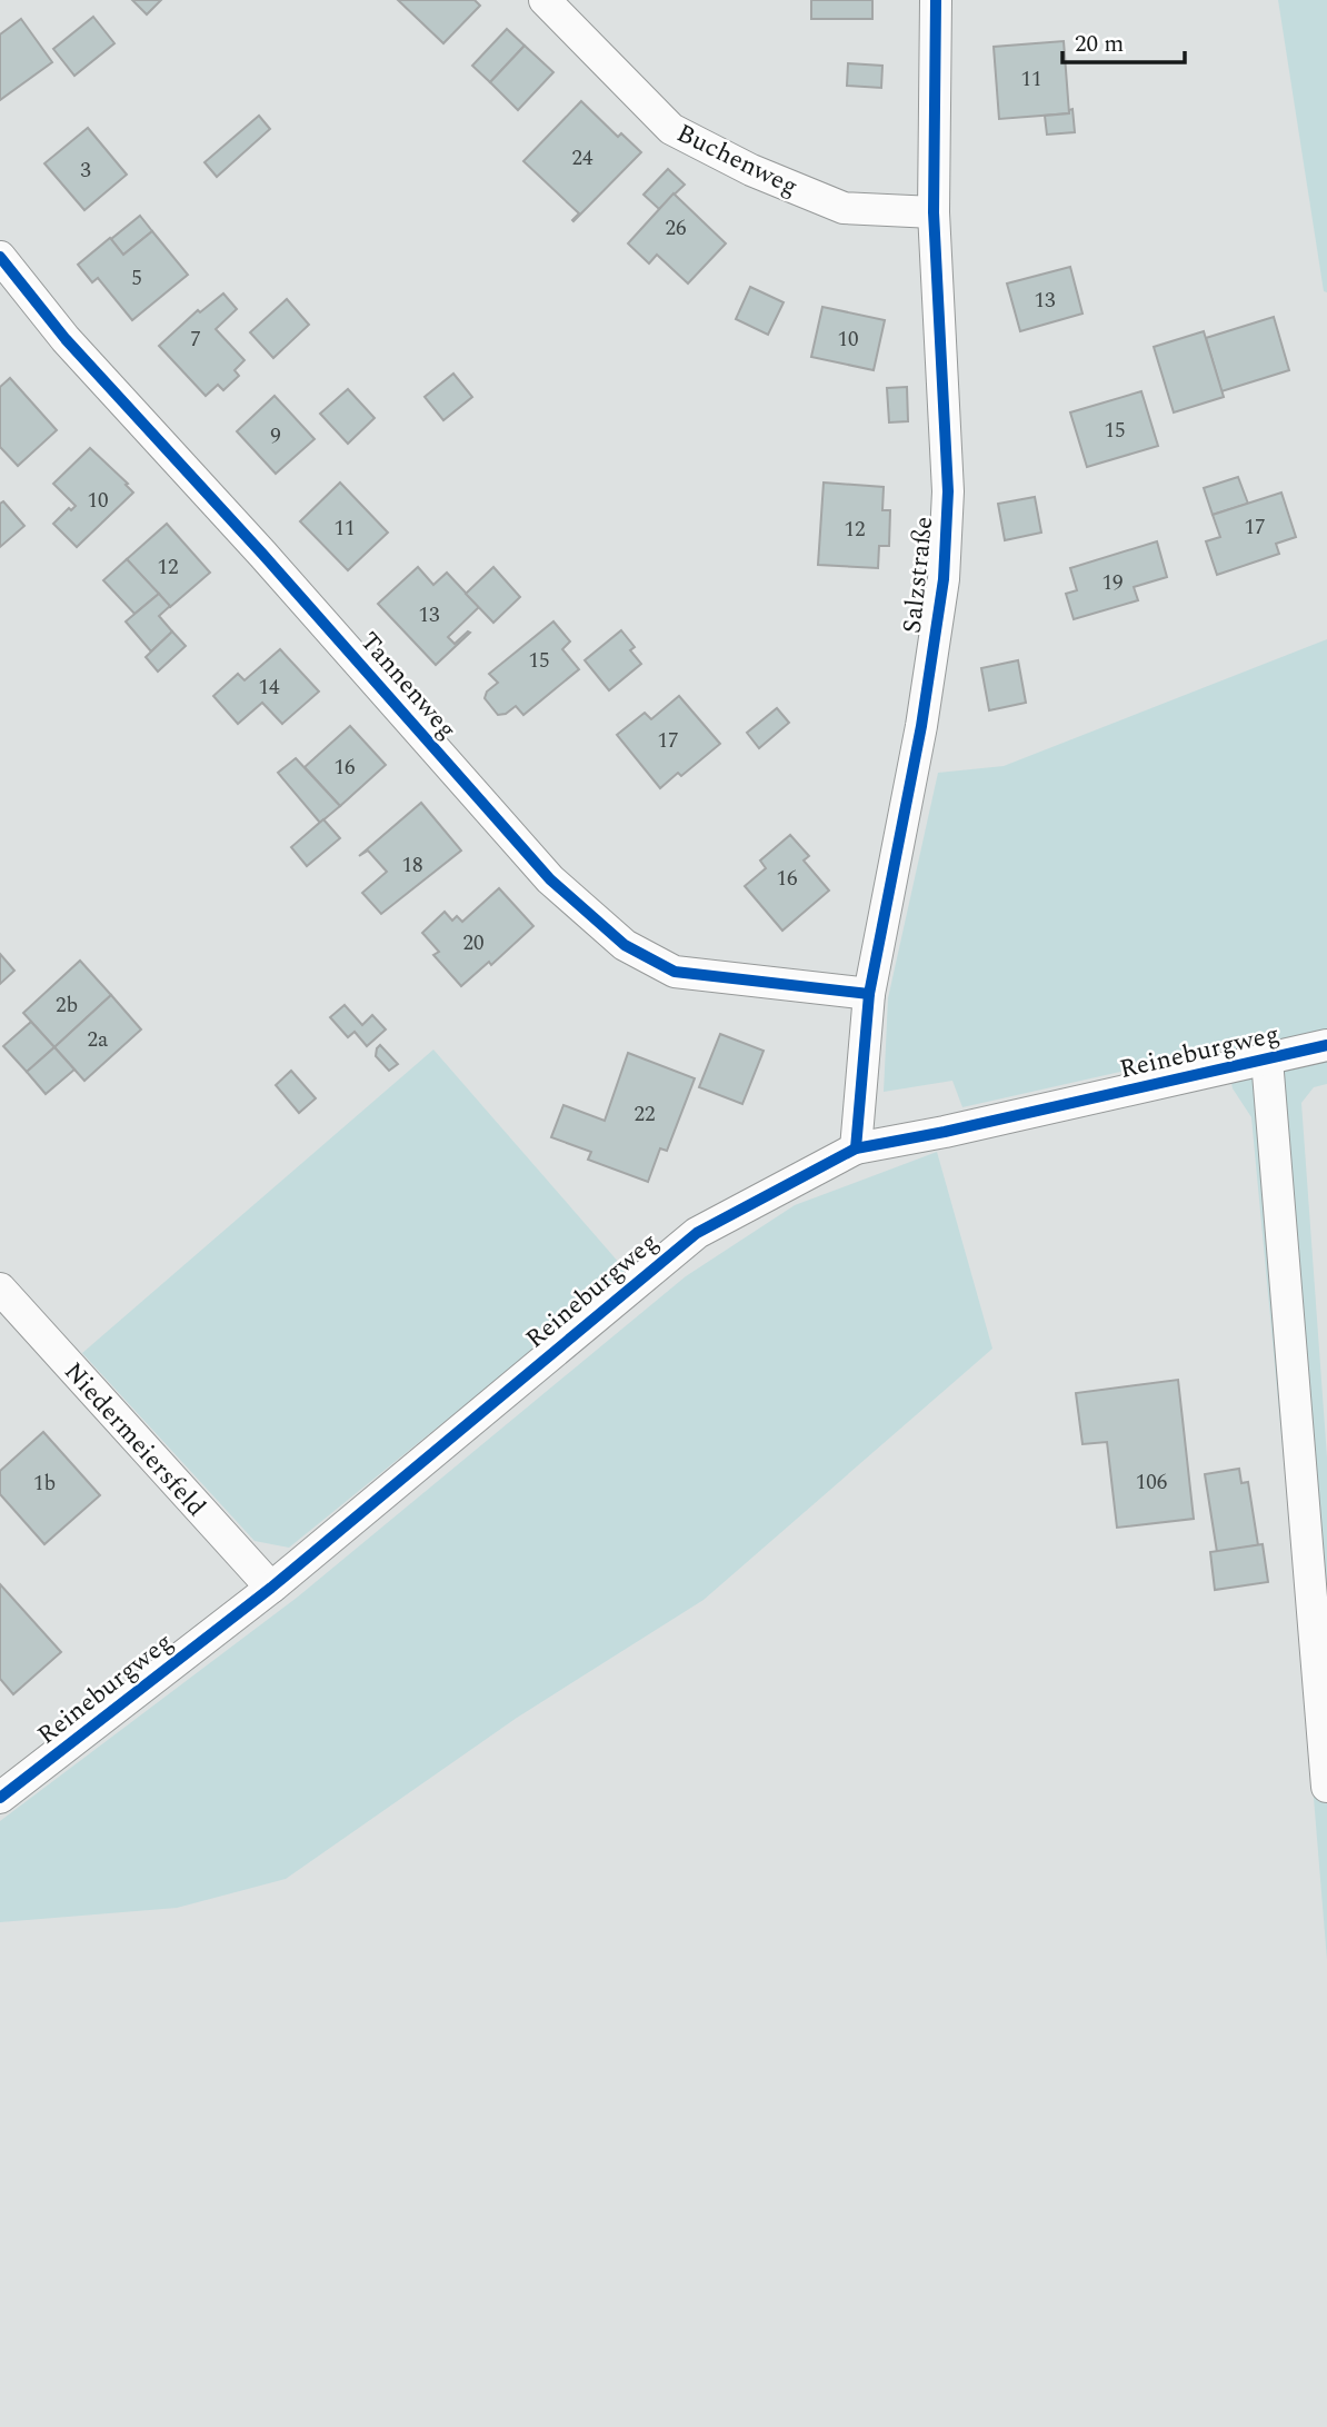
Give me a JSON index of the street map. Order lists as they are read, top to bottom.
{
  "streets": {
    "street": [
      "Buchenweg",
      "Salzstraße",
      "Tannenweg",
      "Reineburgweg",
      "Niedermeiersfeld"
    ]
  },
  "crossings": [
    ["Buchenweg", "Salzstraße"],
    ["Salzstraße", "Tannenweg"],
    ["Salzstraße", "Reineburgweg"],
    ["Reineburgweg", "Niedermeiersfeld"]
  ],
  "house_numbers": [
    "11",
    "24",
    "3",
    "26",
    "5",
    "13",
    "7",
    "10",
    "15",
    "9",
    "10",
    "17",
    "11",
    "12",
    "12",
    "19",
    "13",
    "15",
    "14",
    "17",
    "16",
    "18",
    "16",
    "20",
    "2b",
    "2a",
    "22",
    "106",
    "1b"
  ],
  "scale_bar": "20 m"
}
